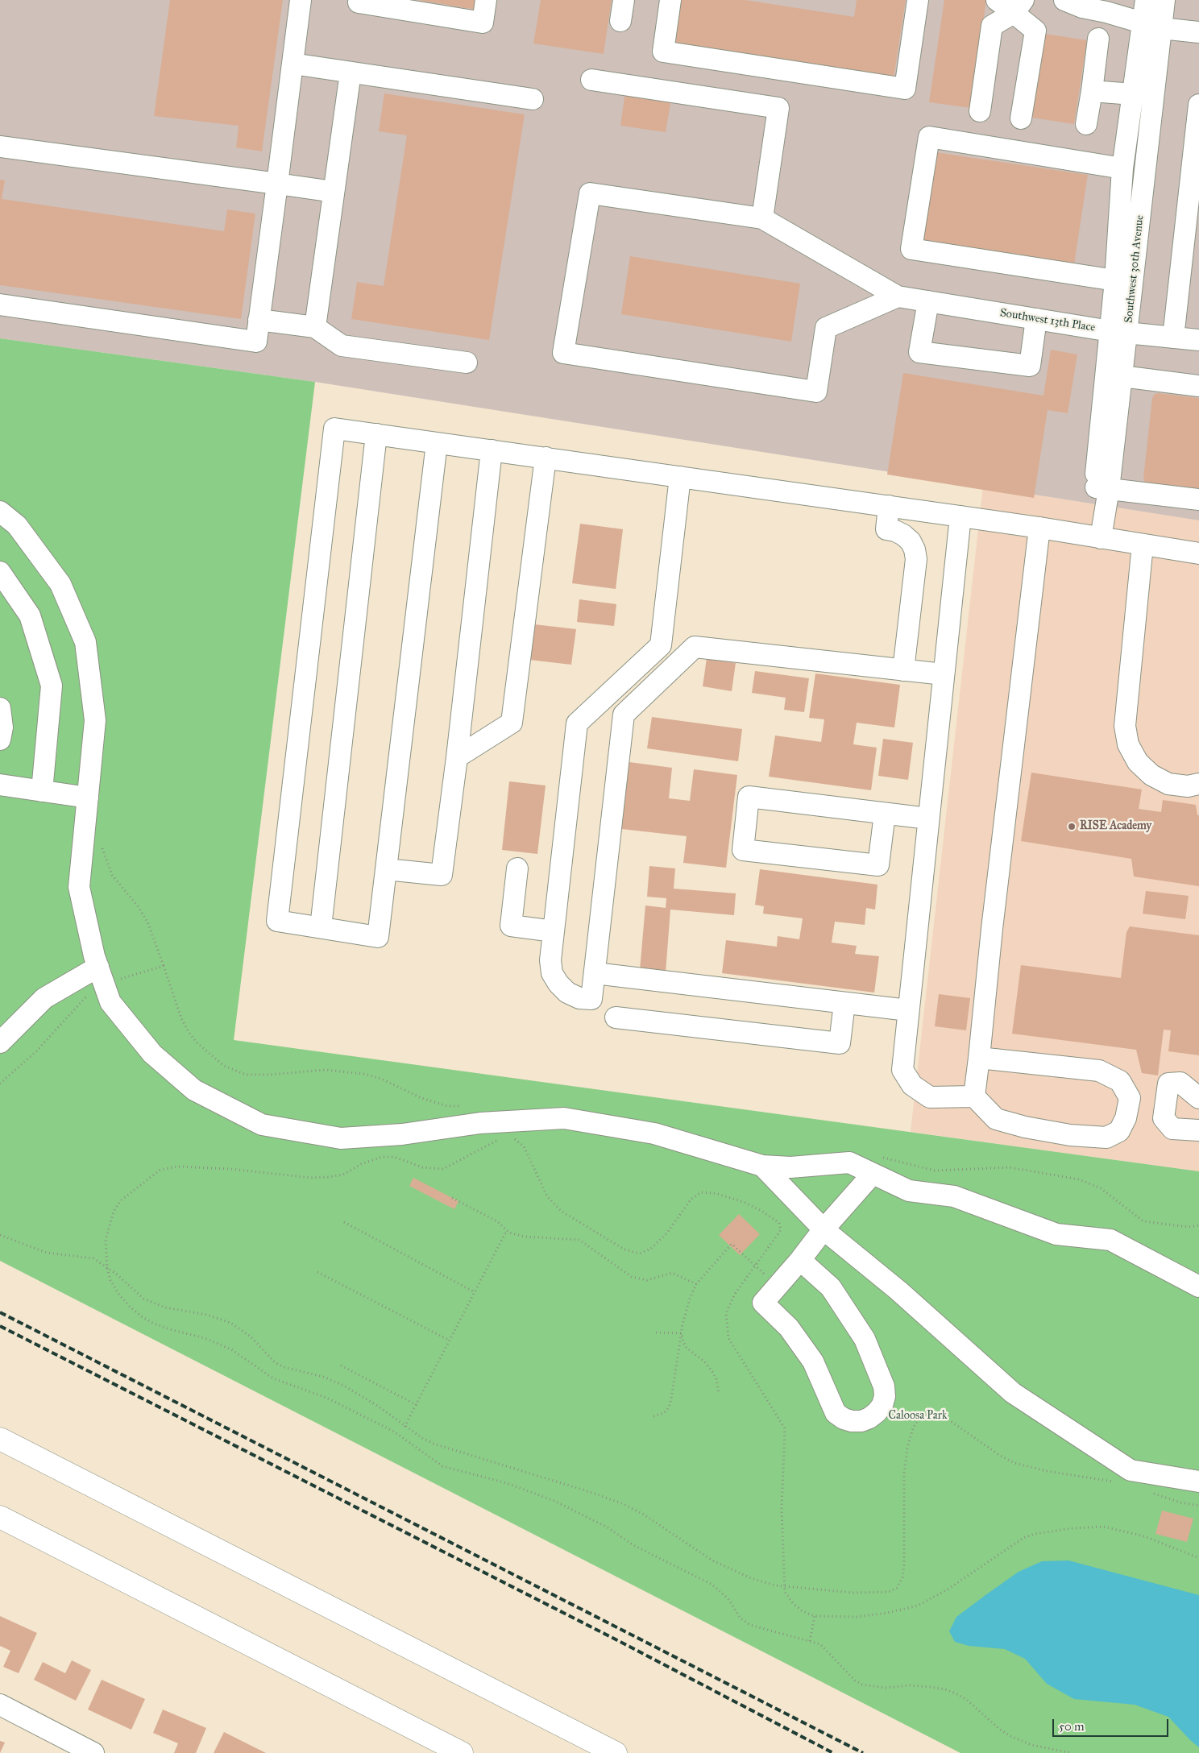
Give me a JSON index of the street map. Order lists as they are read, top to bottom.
{
  "streets": {
    "street": ["Southwest 30th Avenue", "Southwest 13th Place"]
  },
  "crossings": [
    ["Southwest 30th Avenue", "Southwest 13th Place"]
  ],
  "parks": ["Caloosa Park"],
  "places": ["RISE Academy"],
  "scale_bar": "50 m"
}
